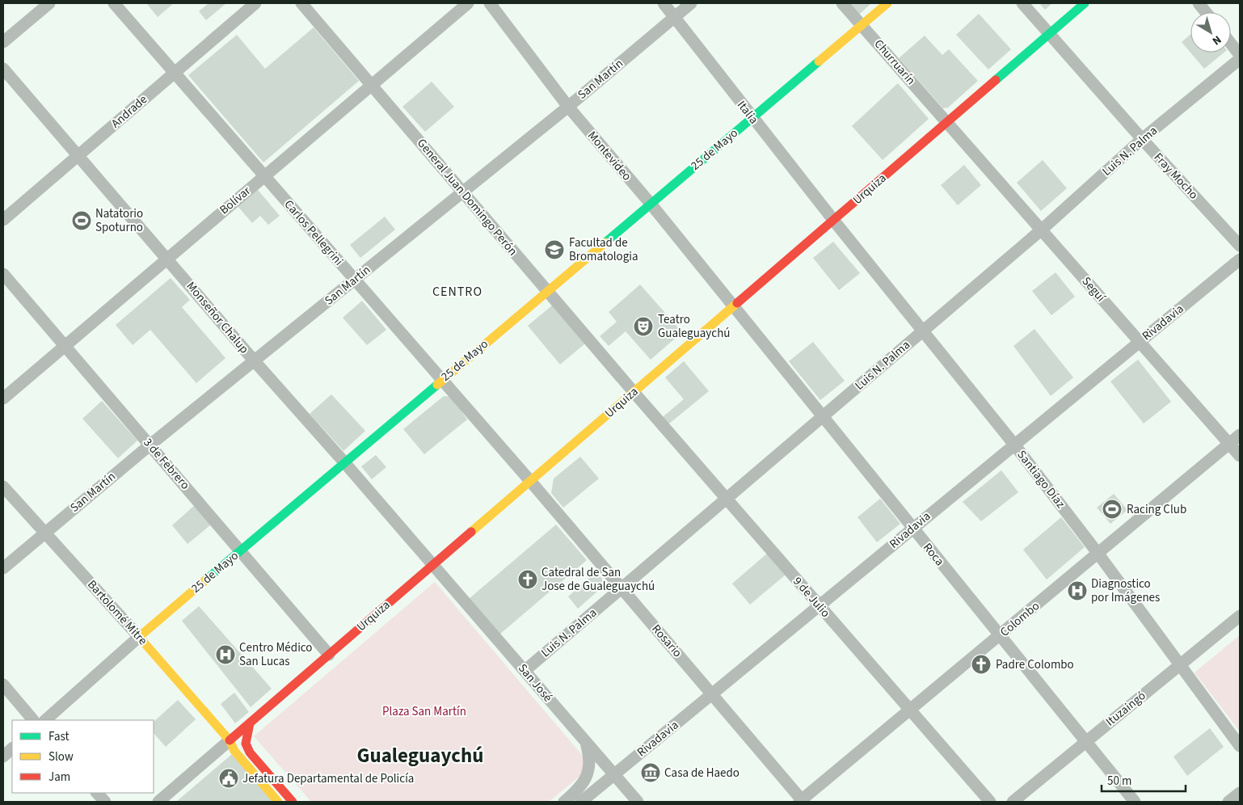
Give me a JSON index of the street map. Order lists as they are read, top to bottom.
{
  "streets": {
    "street": [
      "Churruarín",
      "San Martín",
      "Andrade",
      "Italia",
      "25 de Mayo",
      "Luis N. Palma",
      "Montevideo",
      "Fray Mocho",
      "Urquiza",
      "General Juan Domingo Perón",
      "Bolívar",
      "Carlos Pellegrini",
      "Seguí",
      "Monseñor Chalup",
      "Rivadavia",
      "3 de Febrero",
      "Santiago Díaz",
      "Roca",
      "9 de Julio",
      "Bartolomé Mitre",
      "Colombo",
      "Rosario",
      "San José",
      "Ituzaingó"
    ]
  },
  "crossings": [
    ["Churruarín", "25 de Mayo"],
    ["Churruarín", "Urquiza"],
    ["Churruarín", "Seguí"],
    ["San Martín", "Italia"],
    ["San Martín", "Montevideo"],
    ["San Martín", "General Juan Domingo Perón"],
    ["San Martín", "Carlos Pellegrini"],
    ["San Martín", "Monseñor Chalup"],
    ["San Martín", "3 de Febrero"],
    ["San Martín", "Bartolomé Mitre"],
    ["Andrade", "Carlos Pellegrini"],
    ["Andrade", "Monseñor Chalup"],
    ["Italia", "25 de Mayo"],
    ["Italia", "Urquiza"],
    ["Italia", "Santiago Díaz"],
    ["25 de Mayo", "Montevideo"],
    ["25 de Mayo", "General Juan Domingo Perón"],
    ["25 de Mayo", "Carlos Pellegrini"],
    ["25 de Mayo", "Monseñor Chalup"],
    ["25 de Mayo", "3 de Febrero"],
    ["25 de Mayo", "Bartolomé Mitre"],
    ["Luis N. Palma", "Fray Mocho"],
    ["Luis N. Palma", "Seguí"],
    ["Luis N. Palma", "Santiago Díaz"],
    ["Luis N. Palma", "Roca"],
    ["Luis N. Palma", "9 de Julio"],
    ["Luis N. Palma", "Rosario"],
    ["Luis N. Palma", "San José"],
    ["Montevideo", "Urquiza"],
    ["Montevideo", "Roca"],
    ["Fray Mocho", "Urquiza"],
    ["Urquiza", "General Juan Domingo Perón"],
    ["Urquiza", "Carlos Pellegrini"],
    ["Urquiza", "Seguí"],
    ["Urquiza", "Monseñor Chalup"],
    ["Urquiza", "3 de Febrero"],
    ["Urquiza", "Santiago Díaz"],
    ["Urquiza", "Roca"],
    ["Urquiza", "9 de Julio"],
    ["Urquiza", "Bartolomé Mitre"],
    ["Urquiza", "Rosario"],
    ["Urquiza", "San José"],
    ["General Juan Domingo Perón", "Bolívar"],
    ["General Juan Domingo Perón", "9 de Julio"],
    ["Bolívar", "Carlos Pellegrini"],
    ["Bolívar", "Monseñor Chalup"],
    ["Bolívar", "3 de Febrero"],
    ["Carlos Pellegrini", "Rosario"],
    ["Seguí", "Rivadavia"],
    ["Seguí", "Colombo"],
    ["Monseñor Chalup", "San José"],
    ["Rivadavia", "Santiago Díaz"],
    ["Rivadavia", "Roca"],
    ["Rivadavia", "9 de Julio"],
    ["Rivadavia", "Rosario"],
    ["Rivadavia", "San José"],
    ["Santiago Díaz", "Colombo"],
    ["Santiago Díaz", "Ituzaingó"],
    ["Roca", "Colombo"],
    ["Roca", "Ituzaingó"],
    ["9 de Julio", "Colombo"],
    ["Colombo", "Rosario"]
  ],
  "districts": ["CENTRO", "Gualeguaychú"],
  "parks": ["Plaza San Martín"],
  "places": {
    "sports": ["Natatorio Spoturno", "Racing Club"],
    "school or university": ["Facultad de Bromatologia"],
    "theatre": ["Teatro Gualeguaychú"],
    "church": ["Catedral de San Jose de Gualeguaychú", "Padre Colombo"],
    "hospital": ["Diagnostico por Imágenes", "Centro Médico San Lucas"],
    "museum": ["Casa de Haedo"],
    "public building": ["Jefatura Departamental de Policía"]
  },
  "legend": ["Fast", "Slow", "Jam"],
  "scale_bar": "50 m",
  "north": "bottom right"
}
